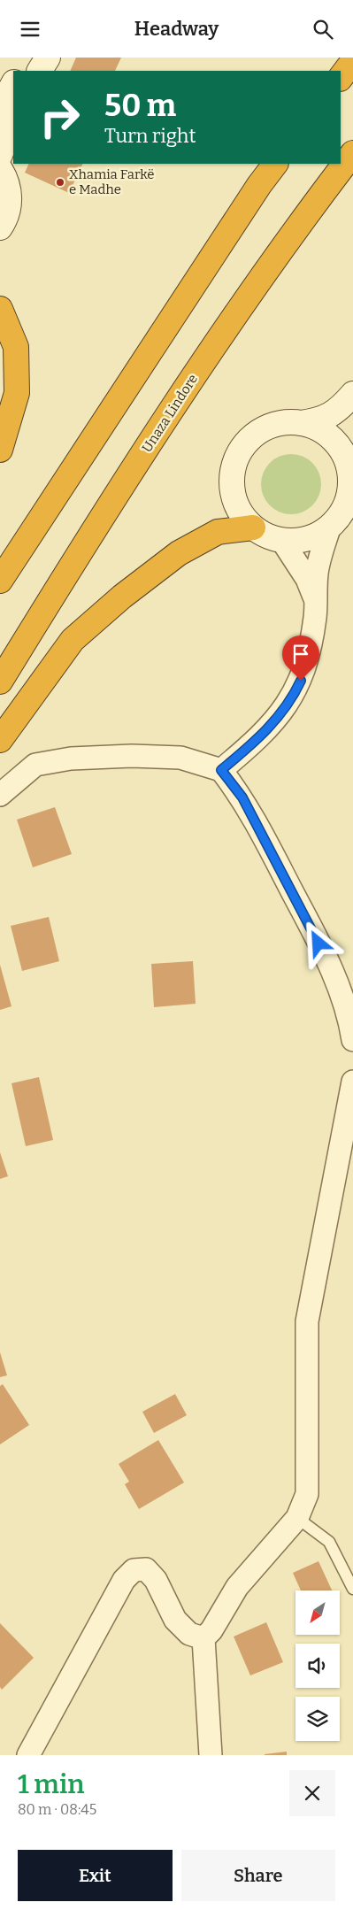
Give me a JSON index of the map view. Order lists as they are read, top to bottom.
{
  "streets": {
    "highway": ["Unaza Lindore"]
  },
  "places": ["Xhamia Farkë e Madhe"],
  "north": "bottom left",
  "page": {
    "header": "Headway",
    "turn": ["50 m", "Turn right"],
    "heading": ["1 min", "80 m · 08:45"],
    "buttons": ["Exit", "Share"]
  }
}
